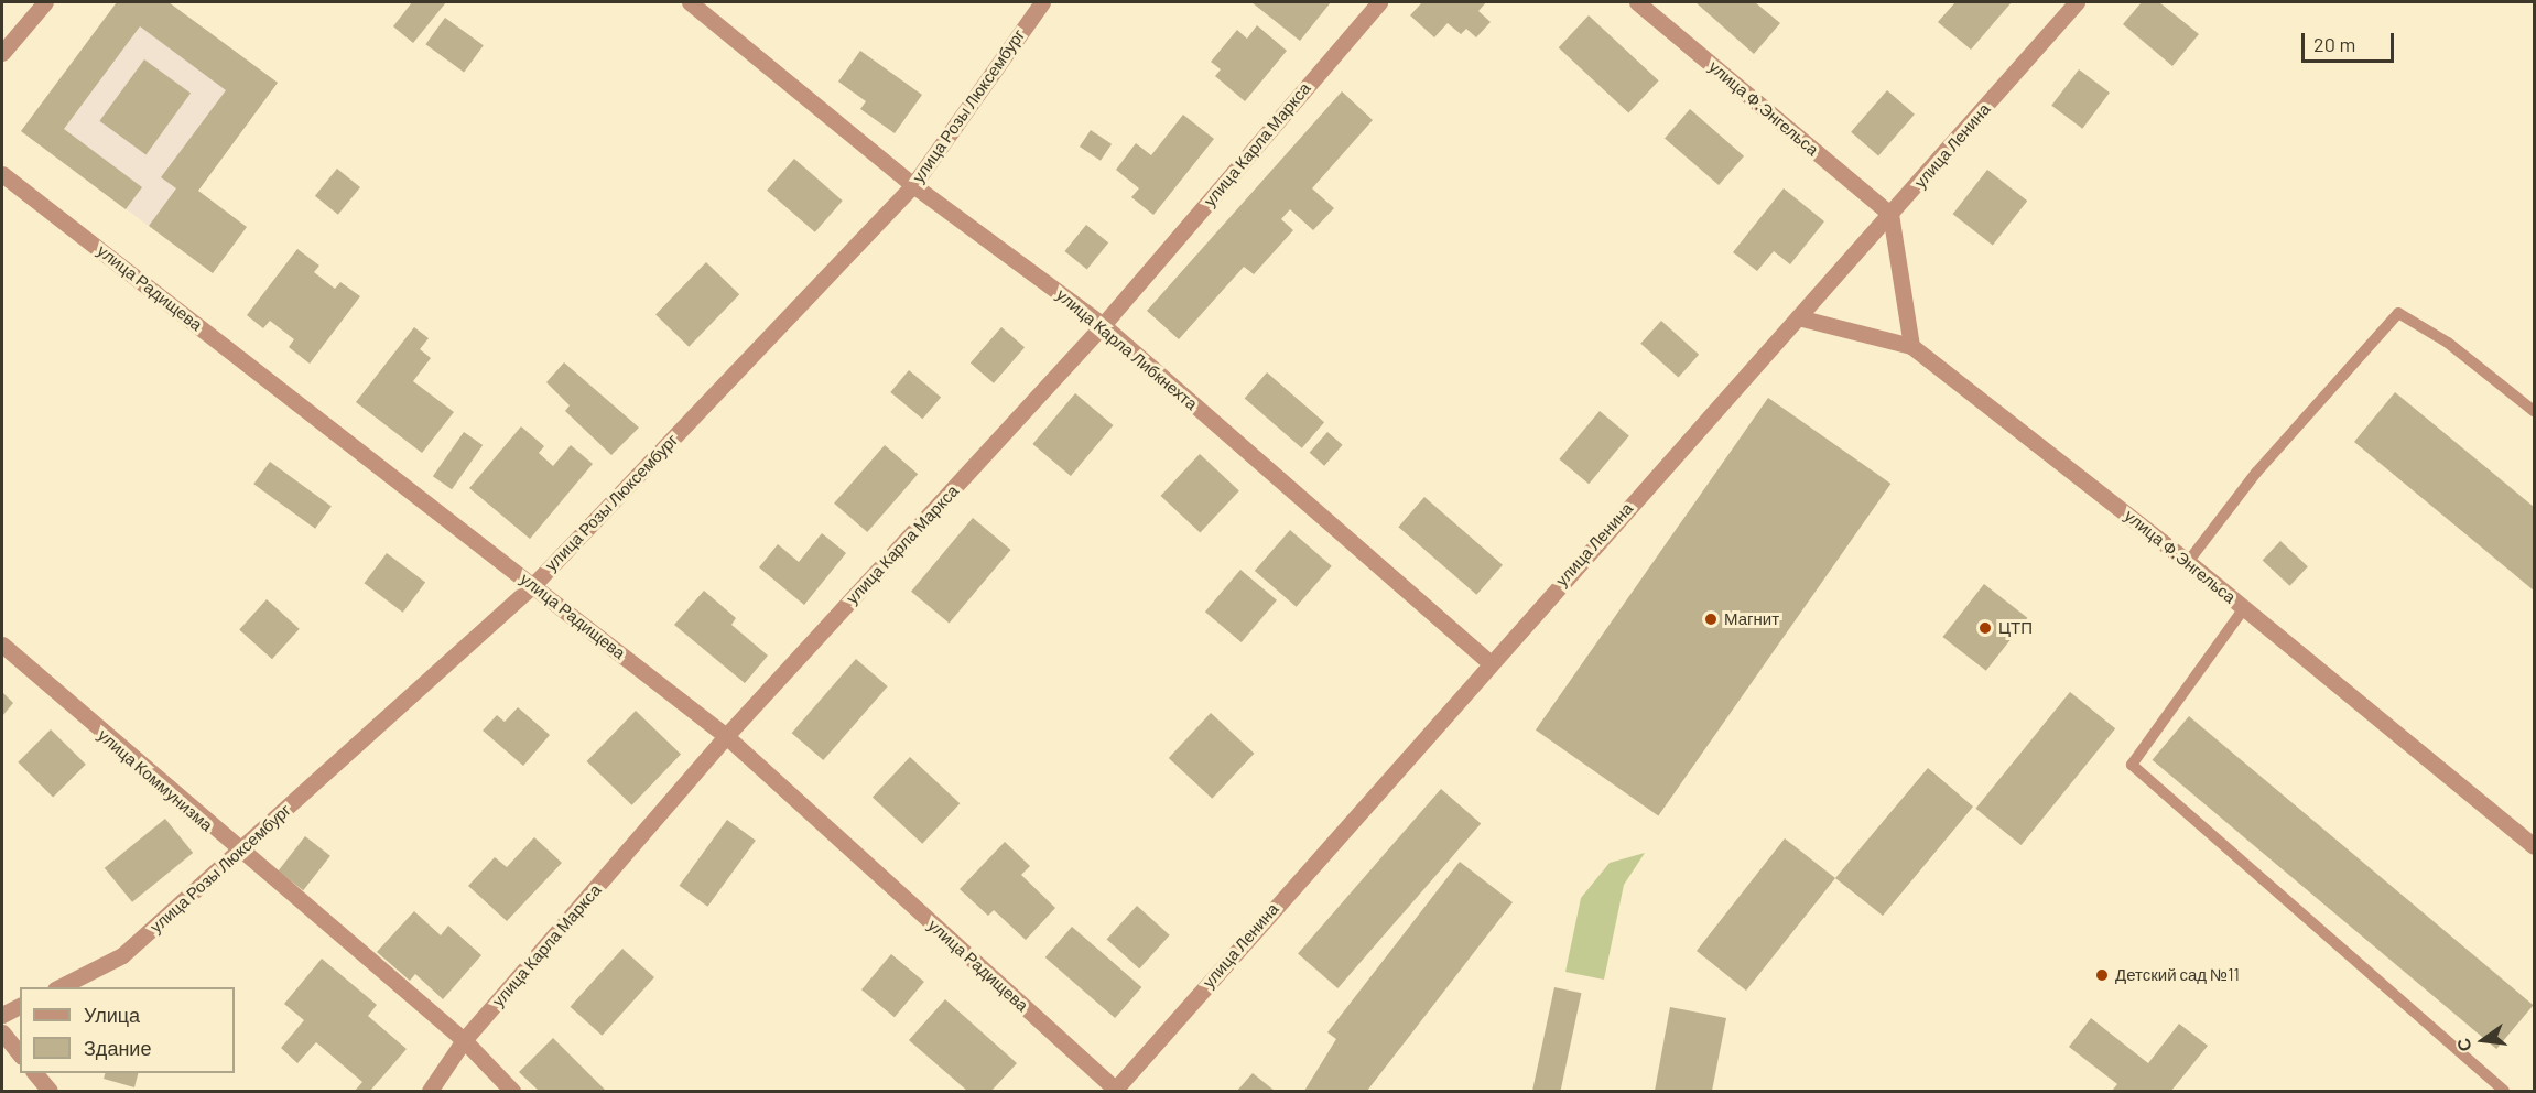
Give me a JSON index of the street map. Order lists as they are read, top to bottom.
{
  "streets": {
    "street": [
      "улица Розы Люксембург",
      "улица Ф.Энгельса",
      "улица Карла Маркса",
      "улица Ленина",
      "улица Радищева",
      "улица Карла Либкнехта",
      "улица Коммунизма"
    ]
  },
  "crossings": [
    ["улица Розы Люксембург", "улица Радищева"],
    ["улица Розы Люксембург", "улица Карла Либкнехта"],
    ["улица Розы Люксембург", "улица Коммунизма"],
    ["улица Ф.Энгельса", "улица Ленина"],
    ["улица Карла Маркса", "улица Радищева"],
    ["улица Карла Маркса", "улица Карла Либкнехта"],
    ["улица Карла Маркса", "улица Коммунизма"],
    ["улица Ленина", "улица Радищева"],
    ["улица Ленина", "улица Карла Либкнехта"]
  ],
  "places": ["Магнит", "ЦТП", "Детский сад №11"],
  "legend": ["Улица", "Здание"],
  "scale_bar": "20 m",
  "north": "left"
}
